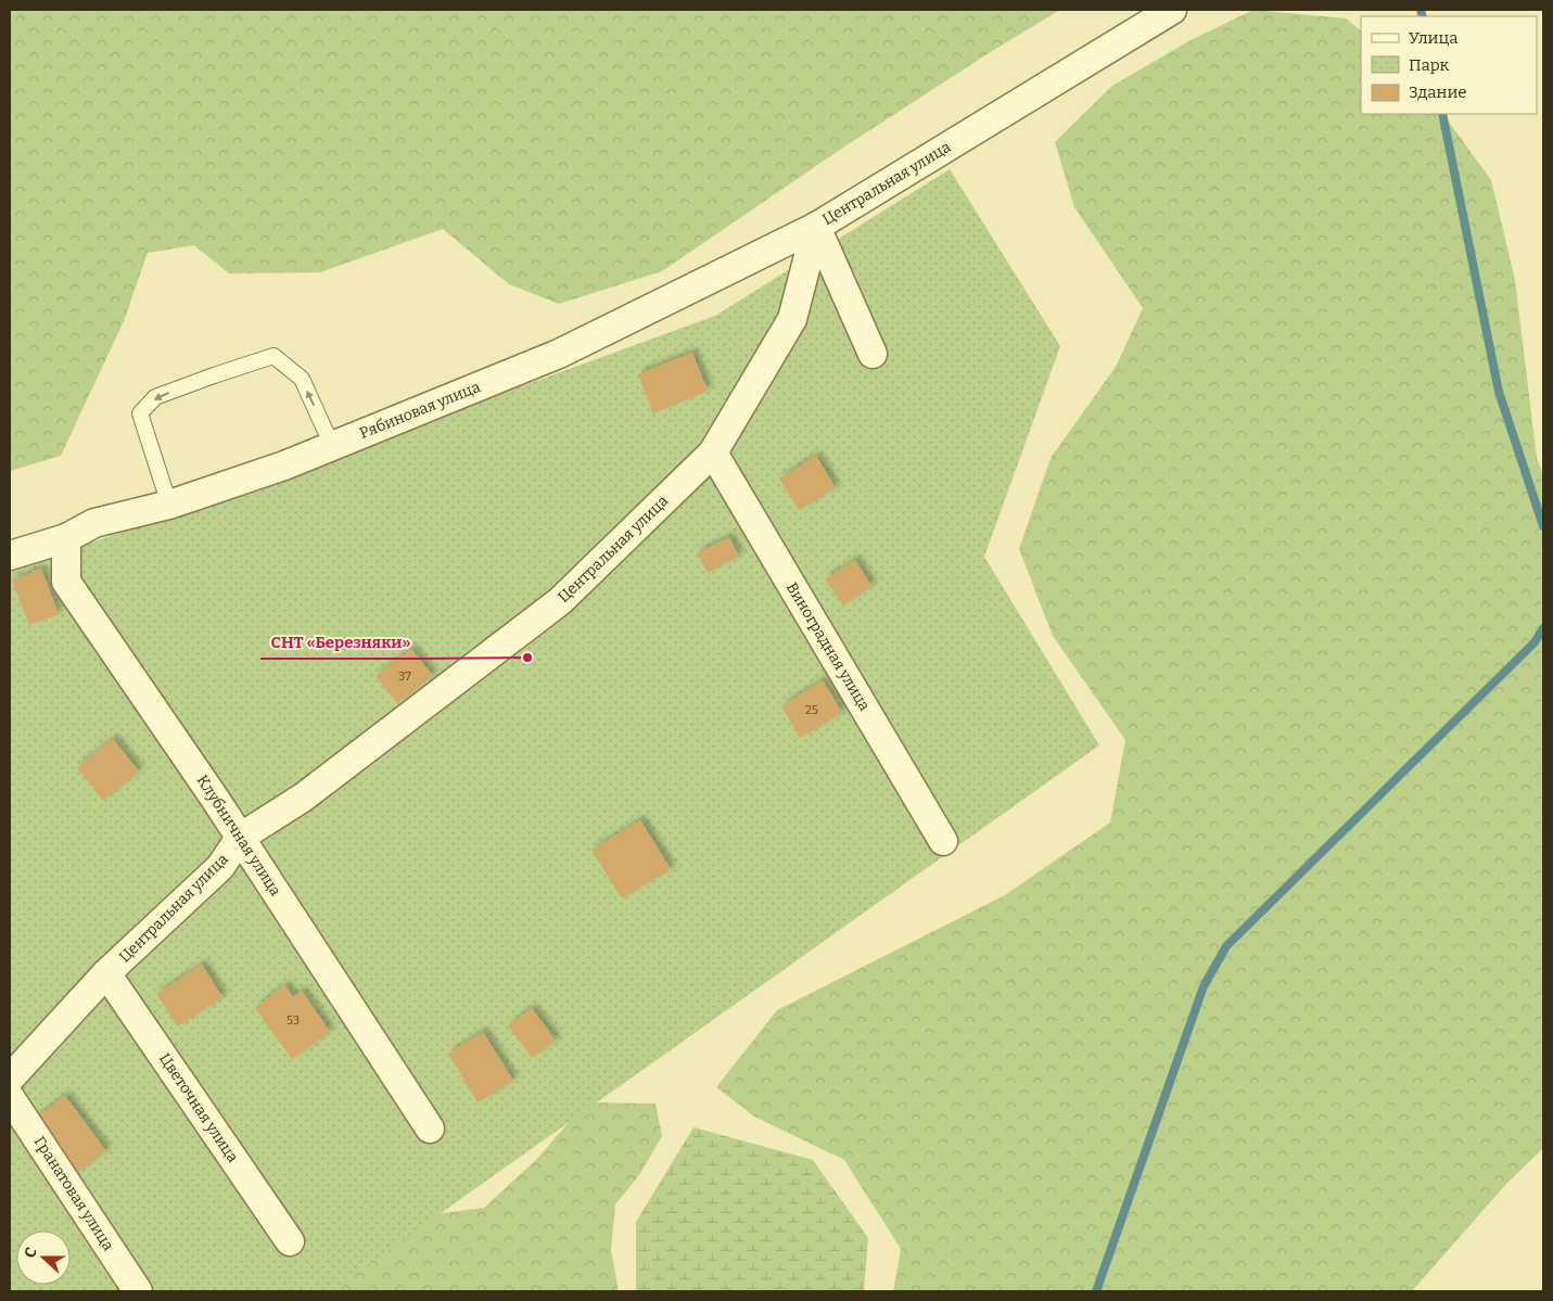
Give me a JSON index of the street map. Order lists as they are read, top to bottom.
{
  "streets": {
    "street": [
      "Центральная улица",
      "Рябиновая улица",
      "Виноградная улица",
      "Клубничная улица",
      "Цветочная улица",
      "Гранатовая улица"
    ]
  },
  "crossings": [
    ["Центральная улица", "Рябиновая улица"],
    ["Центральная улица", "Виноградная улица"],
    ["Центральная улица", "Клубничная улица"],
    ["Центральная улица", "Цветочная улица"],
    ["Рябиновая улица", "Клубничная улица"]
  ],
  "places": ["СНТ «Березняки»"],
  "house_numbers": ["37", "25", "53"],
  "legend": ["Улица", "Парк", "Здание"],
  "north": "left"
}
